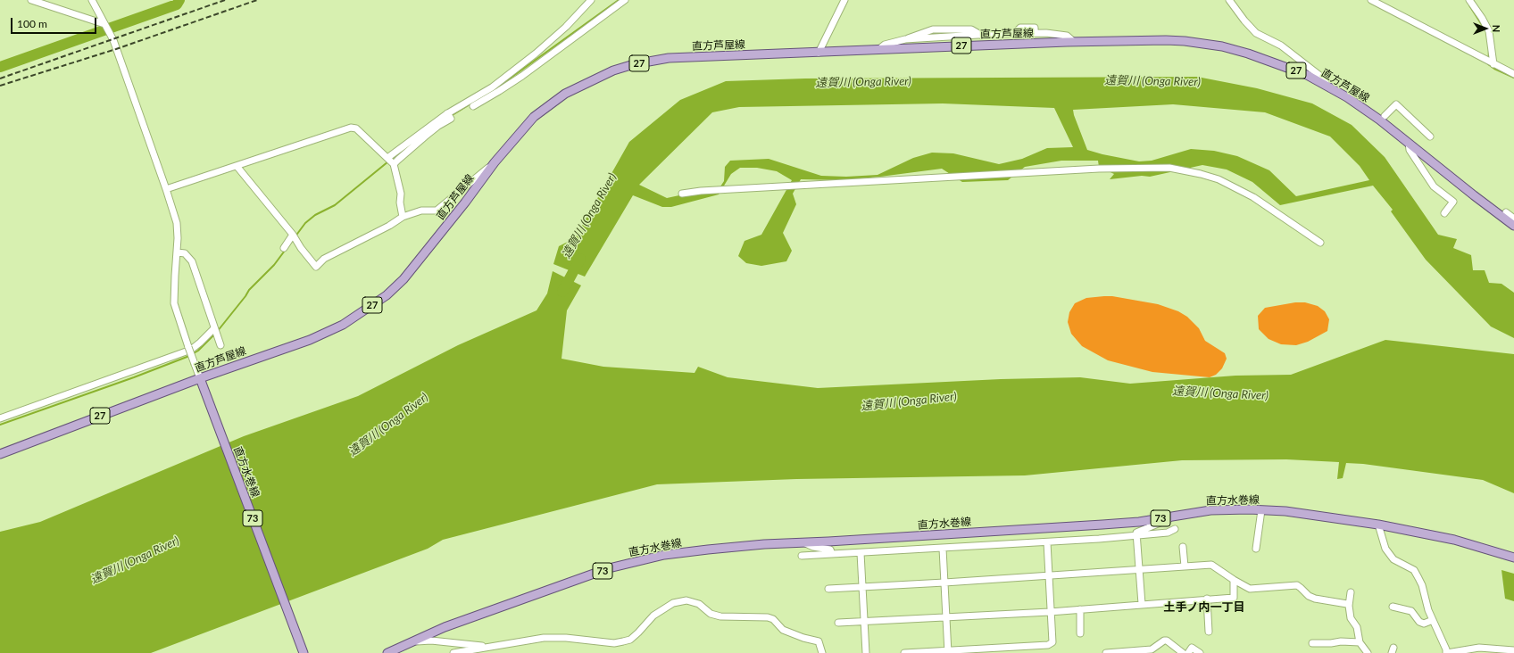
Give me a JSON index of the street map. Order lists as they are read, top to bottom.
{
  "streets": {
    "main road": [
      "直方芦屋線",
      "27",
      "直方水巻線",
      "73"
    ]
  },
  "crossings": [
    ["直方芦屋線", "直方水巻線"]
  ],
  "districts": ["土手ノ内一丁目"],
  "water": ["遠賀川 (Onga River)"],
  "scale_bar": "100 m",
  "north": "right"
}
